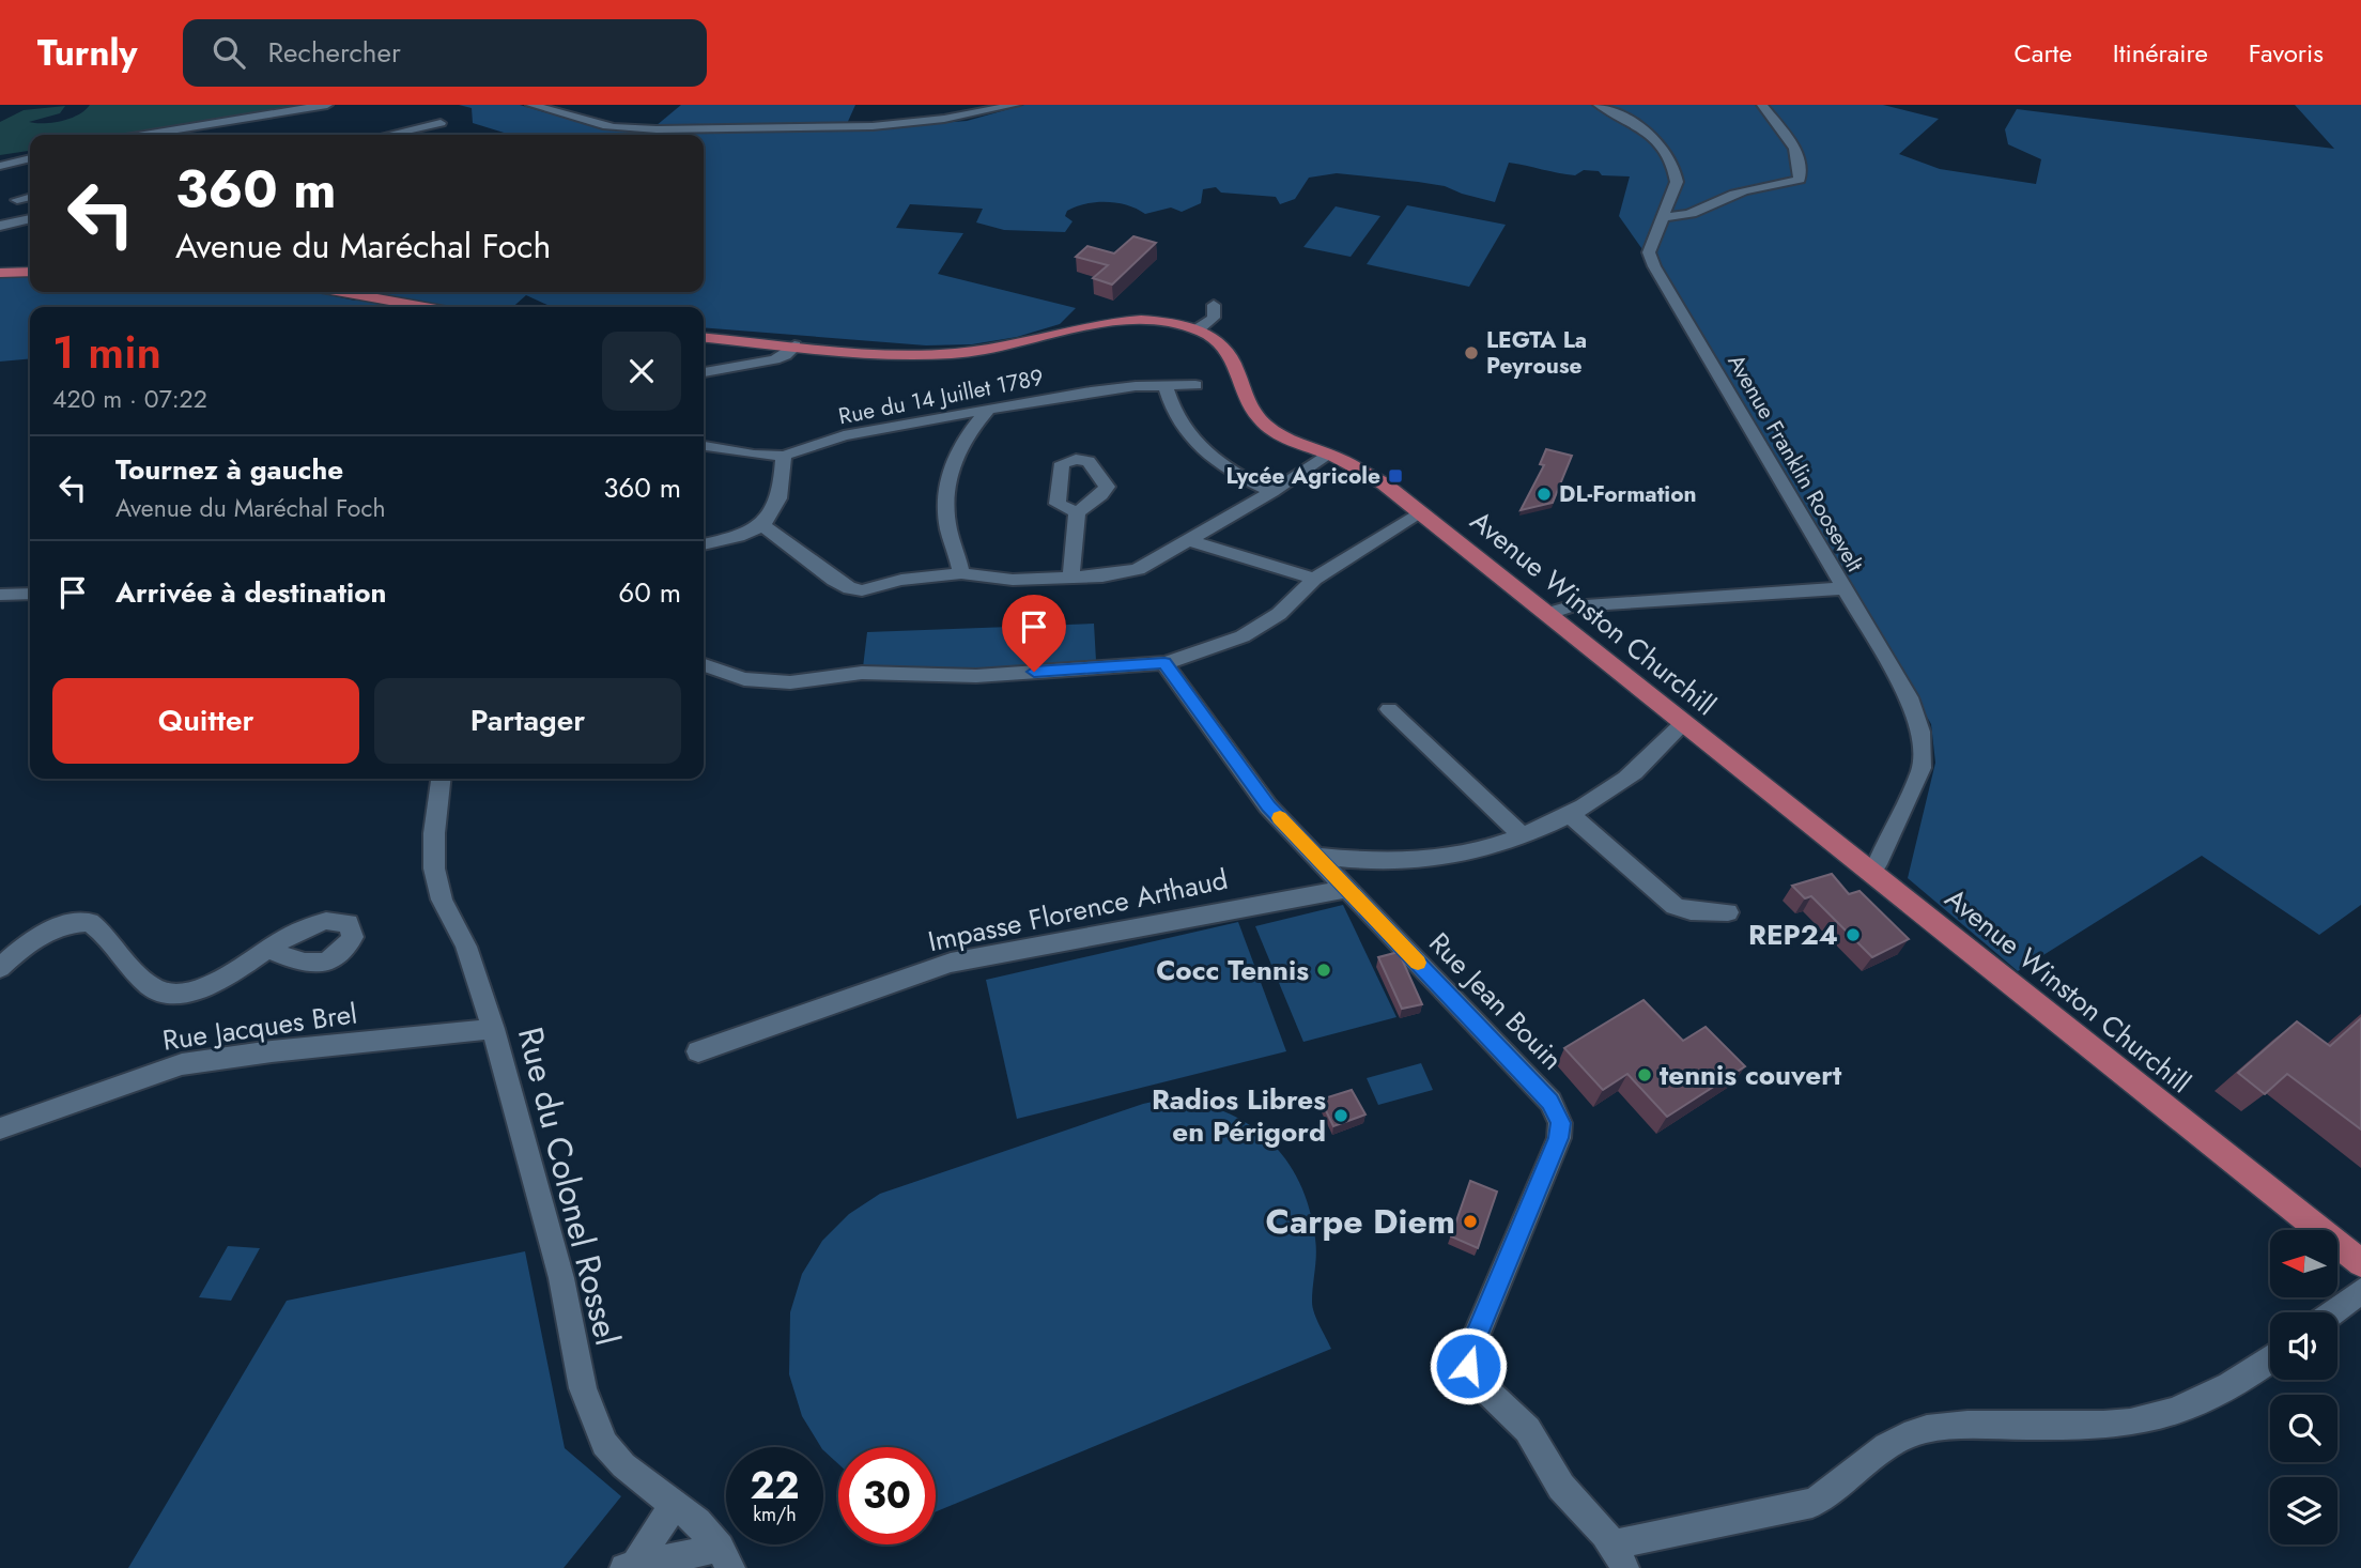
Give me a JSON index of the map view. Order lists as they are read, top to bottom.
{
  "streets": {
    "main road": ["Avenue Winston Churchill"],
    "street": [
      "Rue du 14 Juillet 1789",
      "Avenue Franklin Roosevelt",
      "Impasse Florence Arthaud",
      "Rue Jean Bouin",
      "Rue Jacques Brel",
      "Rue du Colonel Rossel"
    ]
  },
  "crossings": [
    ["Avenue Franklin Roosevelt", "Avenue Winston Churchill"],
    ["Impasse Florence Arthaud", "Rue Jean Bouin"],
    ["Rue Jacques Brel", "Rue du Colonel Rossel"]
  ],
  "places": {
    "other": [
      "LEGTA La Peyrouse",
      "DL-Formation",
      "REP24",
      "Cocc Tennis",
      "tennis couvert",
      "Radios Libres en Périgord",
      "Carpe Diem"
    ],
    "transit": ["Lycée Agricole"]
  },
  "north": "left",
  "page": {
    "header": "Turnly",
    "search": "Rechercher",
    "nav": ["Carte", "Itinéraire", "Favoris"],
    "turn": ["360 m", "Avenue du Maréchal Foch"],
    "heading": ["1 min", "420 m · 07:22"],
    "list": [
      {
        "name": "Tournez à gauche",
        "note": "Avenue du Maréchal Foch",
        "value": "360 m"
      },
      {
        "name": "Arrivée à destination",
        "value": "60 m"
      }
    ],
    "buttons": ["Quitter", "Partager"],
    "speed": "22 km/h",
    "limit": "30"
  }
}
